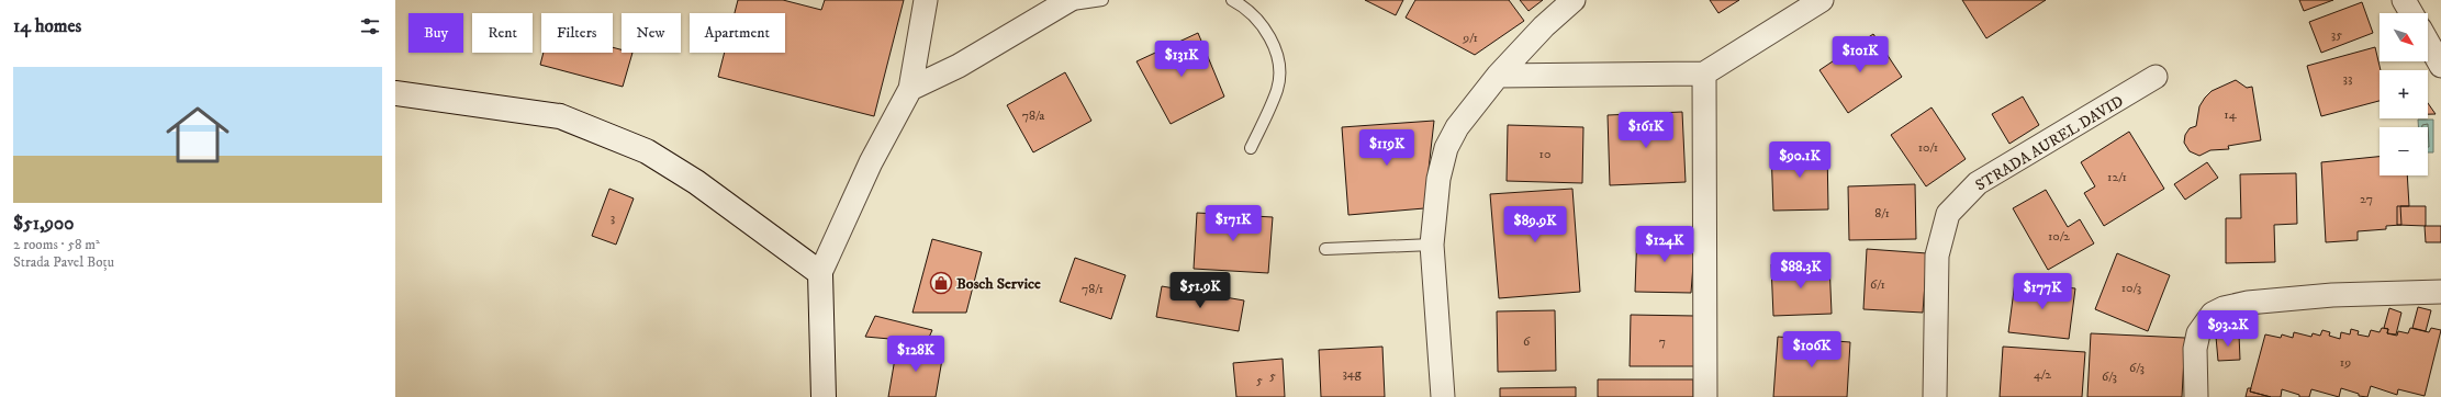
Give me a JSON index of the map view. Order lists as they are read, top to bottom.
{
  "streets": {
    "street": ["STRADA AUREL DAVID"]
  },
  "places": {
    "shop": ["Bosch Service"]
  },
  "house_numbers": [
    "35",
    "9/1",
    "33",
    "14",
    "78/a",
    "10/1",
    "10",
    "12/1",
    "27",
    "8/1",
    "3",
    "10/2",
    "6/1",
    "10/3",
    "78/1",
    "6",
    "7",
    "19",
    "6/3",
    "34g",
    "4/2",
    "5",
    "6/3",
    "5"
  ],
  "north": "bottom right",
  "page": {
    "heading": "14 homes",
    "map_buttons": ["+", "−"],
    "chip": [
      "Buy",
      "Rent",
      "Filters",
      "New",
      "Apartment"
    ],
    "price": [
      "$101K",
      "$131K",
      "$161K",
      "$119K",
      "$90.1K",
      "$171K",
      "$89.9K",
      "$124K",
      "$88.3K",
      "$51.9K",
      "$177K",
      "$93.2K",
      "$106K",
      "$128K"
    ],
    "list": [
      {
        "name": "$51,900",
        "note": "2 rooms · 58 m² · Strada Pavel Boțu"
      }
    ]
  }
}
